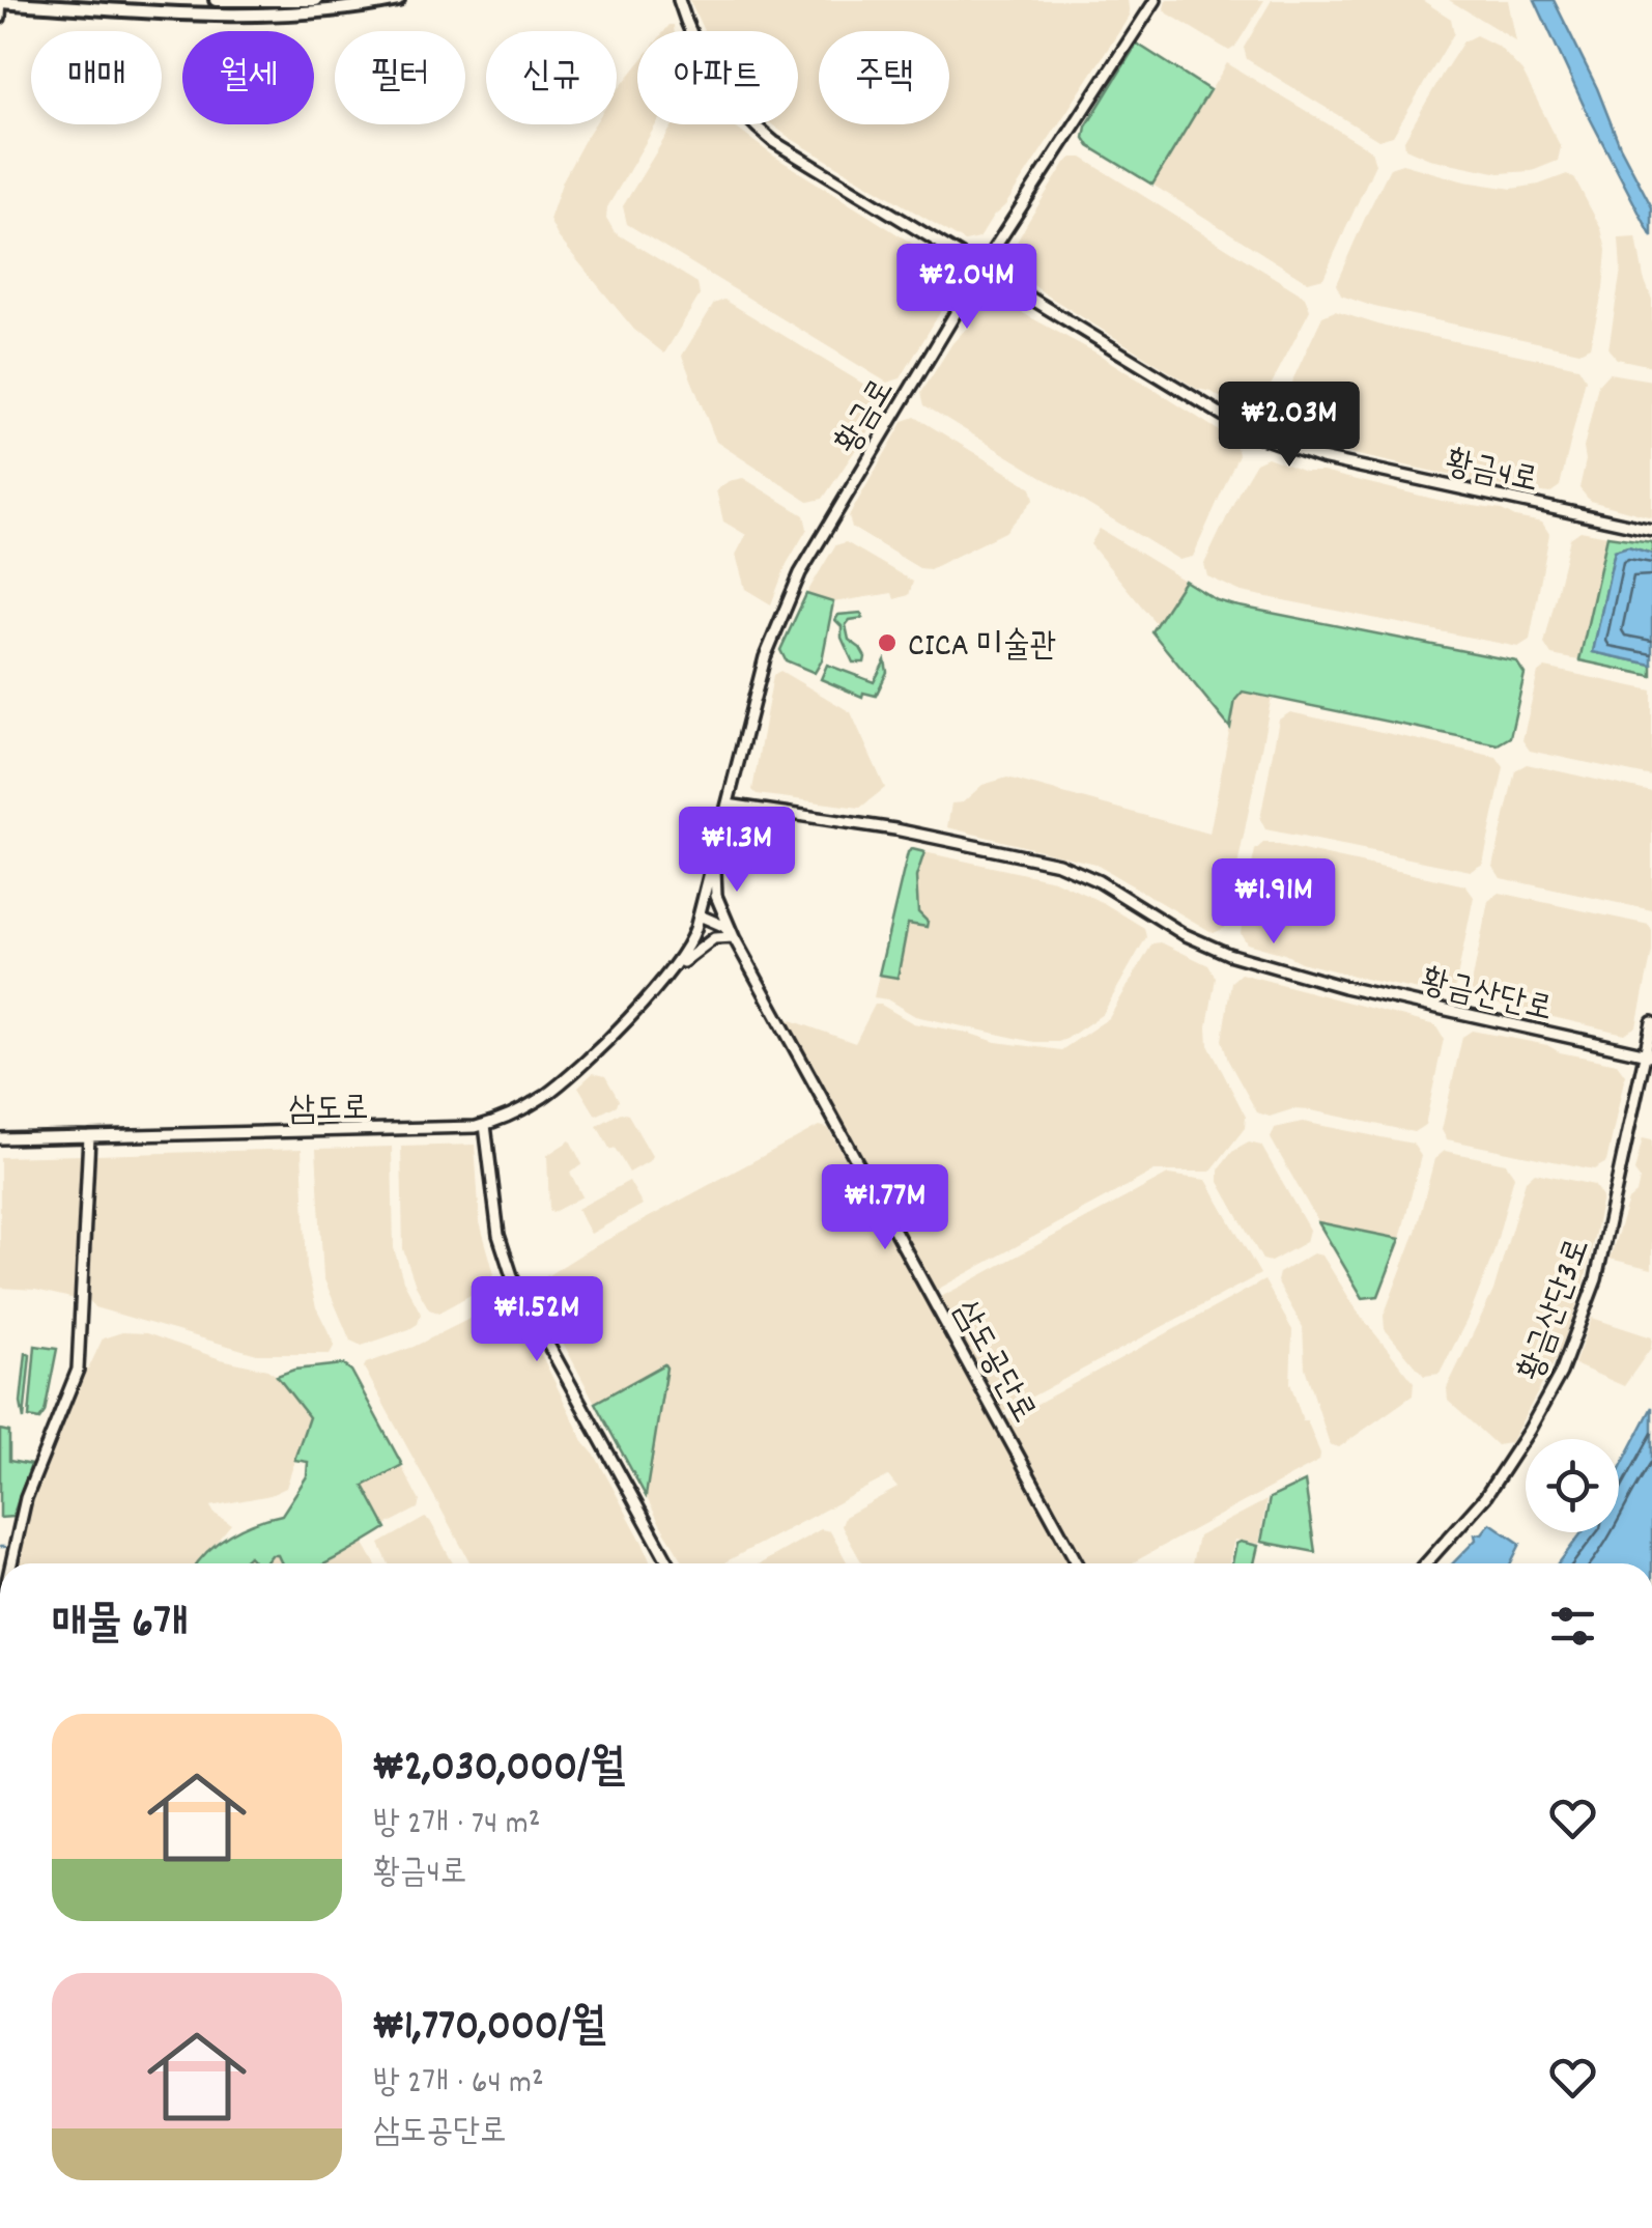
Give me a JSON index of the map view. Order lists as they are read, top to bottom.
{
  "streets": {
    "street": [
      "황금로",
      "황금4로",
      "황금산단로",
      "삼도로",
      "황금산단3로",
      "삼도공단로"
    ]
  },
  "crossings": [
    ["황금로", "황금4로"],
    ["황금로", "삼도로"],
    ["황금산단로", "삼도로"],
    ["황금산단로", "황금산단3로"],
    ["삼도로", "삼도공단로"]
  ],
  "places": ["CICA 미술관"],
  "page": {
    "chip": [
      "매매",
      "월세",
      "필터",
      "신규",
      "아파트",
      "주택"
    ],
    "price": [
      "₩2.04M",
      "₩2.03M",
      "₩1.3M",
      "₩1.91M",
      "₩1.77M",
      "₩1.52M"
    ],
    "heading": "매물 6개",
    "list": [
      {
        "name": "₩2,030,000/월",
        "note": "방 2개 · 74 m² · 황금4로"
      },
      {
        "name": "₩1,770,000/월",
        "note": "방 2개 · 64 m² · 삼도공단로"
      }
    ]
  }
}
